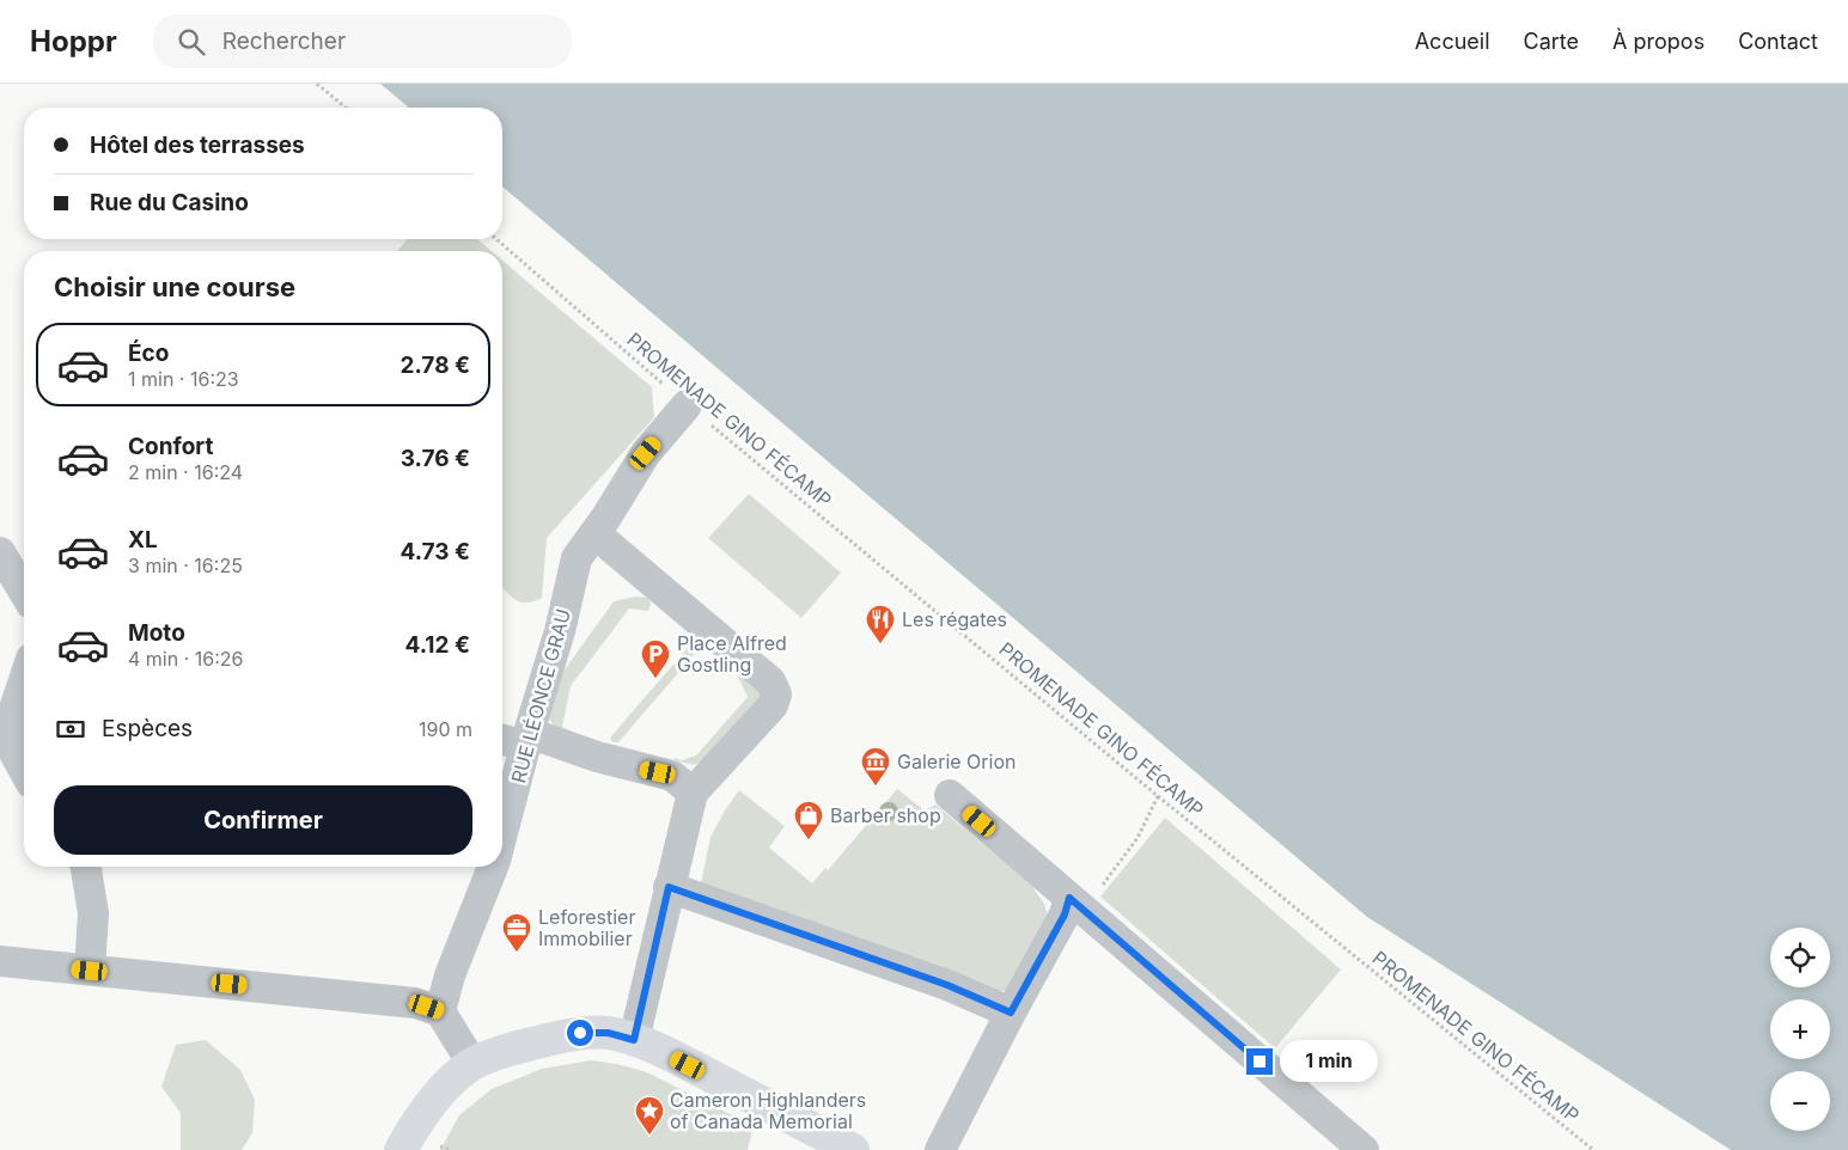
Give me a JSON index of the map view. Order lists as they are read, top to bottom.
{
  "streets": {
    "street": ["RUE LÉONCE GRAU"],
    "path": ["PROMENADE GINO FÉCAMP"]
  },
  "crossings": [
    ["PROMENADE GINO FÉCAMP", "RUE LÉONCE GRAU"]
  ],
  "places": {
    "restaurant": ["Les régates"],
    "parking": ["Place Alfred Gostling"],
    "museum": ["Galerie Orion"],
    "shop": ["Barber shop"],
    "office": ["Leforestier Immobilier"],
    "place": ["Cameron Highlanders of Canada Memorial"]
  },
  "page": {
    "header": "Hoppr",
    "search": "Rechercher",
    "nav": [
      "Accueil",
      "Carte",
      "À propos",
      "Contact"
    ],
    "banner": ["Hôtel des terrasses", "Rue du Casino"],
    "heading": "Choisir une course",
    "list": [
      {
        "name": "Éco",
        "note": "1 min · 16:23",
        "value": "2.78 €"
      },
      {
        "name": "Confort",
        "note": "2 min · 16:24",
        "value": "3.76 €"
      },
      {
        "name": "XL",
        "note": "3 min · 16:25",
        "value": "4.73 €"
      },
      {
        "name": "Moto",
        "note": "4 min · 16:26",
        "value": "4.12 €"
      }
    ],
    "pay": ["Espèces", "190 m"],
    "buttons": "Confirmer",
    "map_buttons": ["+", "−"],
    "bubble": "1 min"
  }
}
